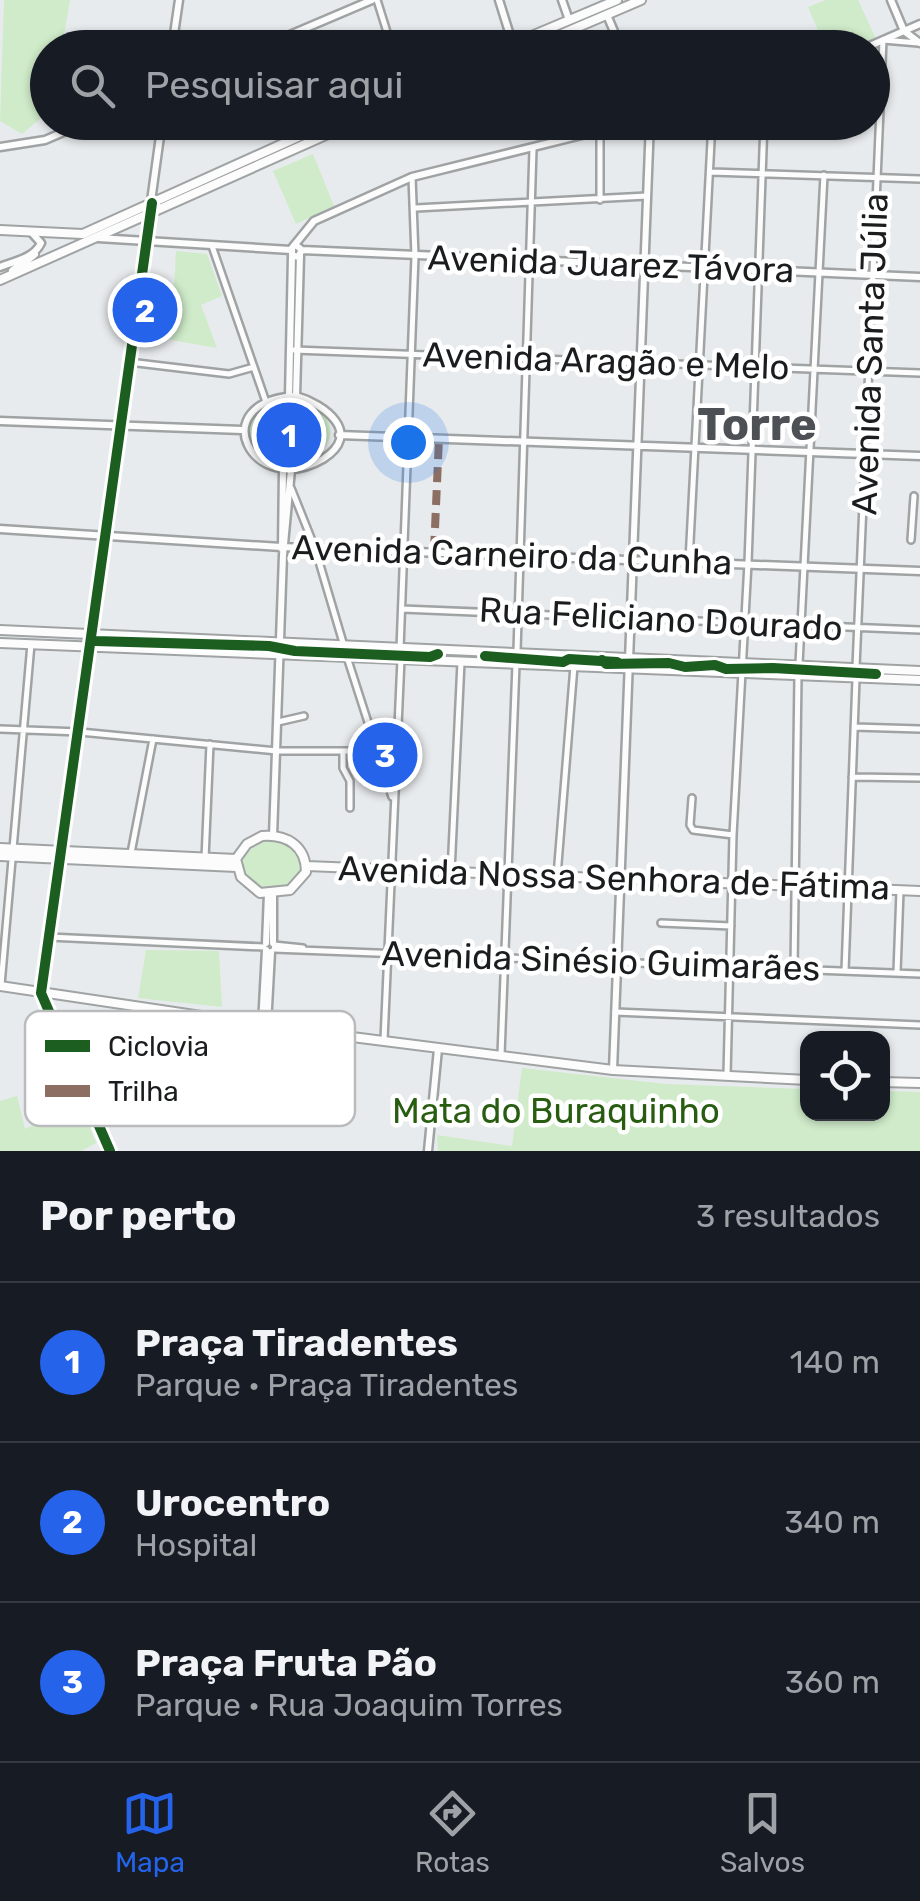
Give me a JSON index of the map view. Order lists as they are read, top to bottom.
{
  "streets": {
    "main road": ["Avenida Nossa Senhora de Fátima"],
    "street": [
      "Avenida Juarez Távora",
      "Avenida Santa Júlia",
      "Avenida Aragão e Melo",
      "Avenida Carneiro da Cunha",
      "Rua Feliciano Dourado",
      "Avenida Sinésio Guimarães"
    ]
  },
  "crossings": [
    ["Avenida Juarez Távora", "Avenida Santa Júlia"],
    ["Avenida Santa Júlia", "Avenida Aragão e Melo"],
    ["Avenida Santa Júlia", "Avenida Carneiro da Cunha"],
    ["Avenida Santa Júlia", "Rua Feliciano Dourado"],
    ["Avenida Santa Júlia", "Avenida Nossa Senhora de Fátima"],
    ["Avenida Santa Júlia", "Avenida Sinésio Guimarães"]
  ],
  "districts": ["Torre"],
  "parks": ["Mata do Buraquinho"],
  "legend": ["Ciclovia", "Trilha"],
  "page": {
    "search": "Pesquisar aqui",
    "pins": ["2", "1", "3"],
    "heading": ["Por perto", "3 resultados"],
    "list": [
      {
        "mark": "1",
        "name": "Praça Tiradentes",
        "note": "Parque · Praça Tiradentes",
        "value": "140 m"
      },
      {
        "mark": "2",
        "name": "Urocentro",
        "note": "Hospital",
        "value": "340 m"
      },
      {
        "mark": "3",
        "name": "Praça Fruta Pão",
        "note": "Parque · Rua Joaquim Torres",
        "value": "360 m"
      }
    ],
    "nav": ["Mapa", "Rotas", "Salvos"]
  }
}
